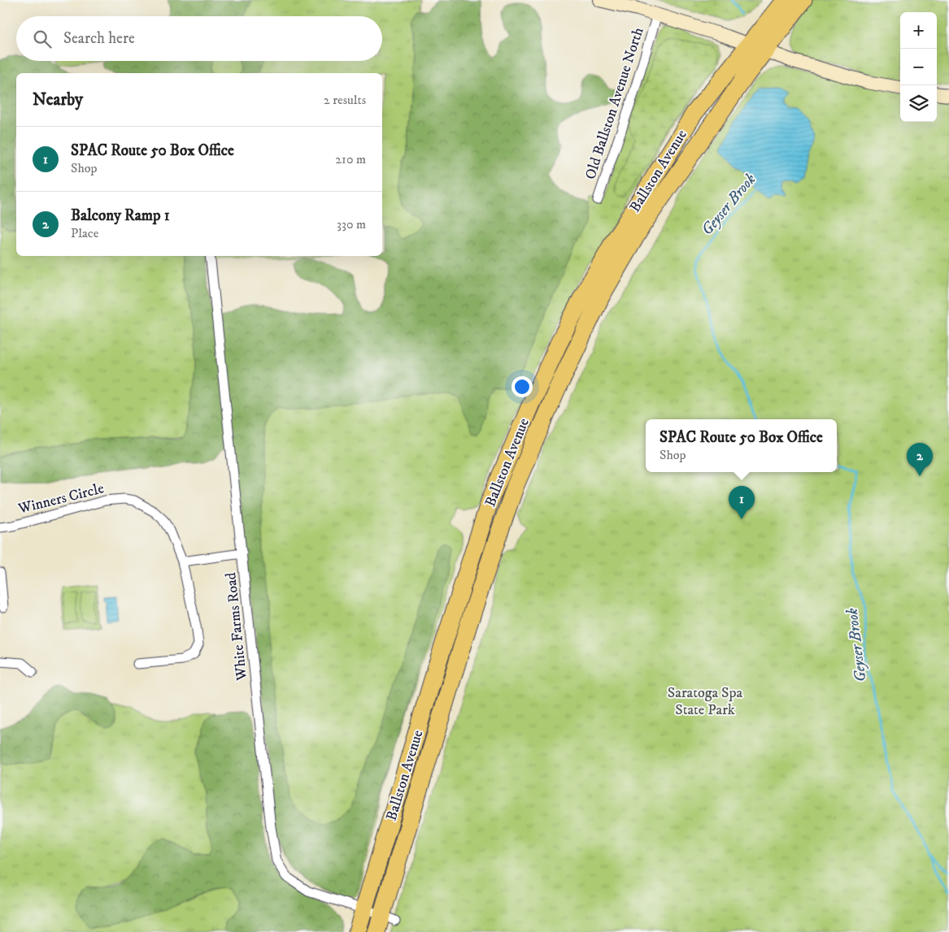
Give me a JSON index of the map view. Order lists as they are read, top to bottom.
{
  "streets": {
    "highway": ["Ballston Avenue"],
    "street": ["Old Ballston Avenue North", "Winners Circle", "White Farms Road"]
  },
  "crossings": [
    ["Ballston Avenue", "White Farms Road"]
  ],
  "water": ["Geyser Brook"],
  "parks": ["Saratoga Spa State Park"],
  "page": {
    "map_buttons": ["+", "−"],
    "search": "Search here",
    "heading": ["Nearby", "2 results"],
    "list": [
      {
        "mark": "1",
        "name": "SPAC Route 50 Box Office",
        "note": "Shop",
        "value": "210 m"
      },
      {
        "mark": "2",
        "name": "Balcony Ramp 1",
        "note": "Place",
        "value": "330 m"
      }
    ],
    "popup": ["SPAC Route 50 Box Office", "Shop"],
    "pins": ["2", "1"]
  }
}
